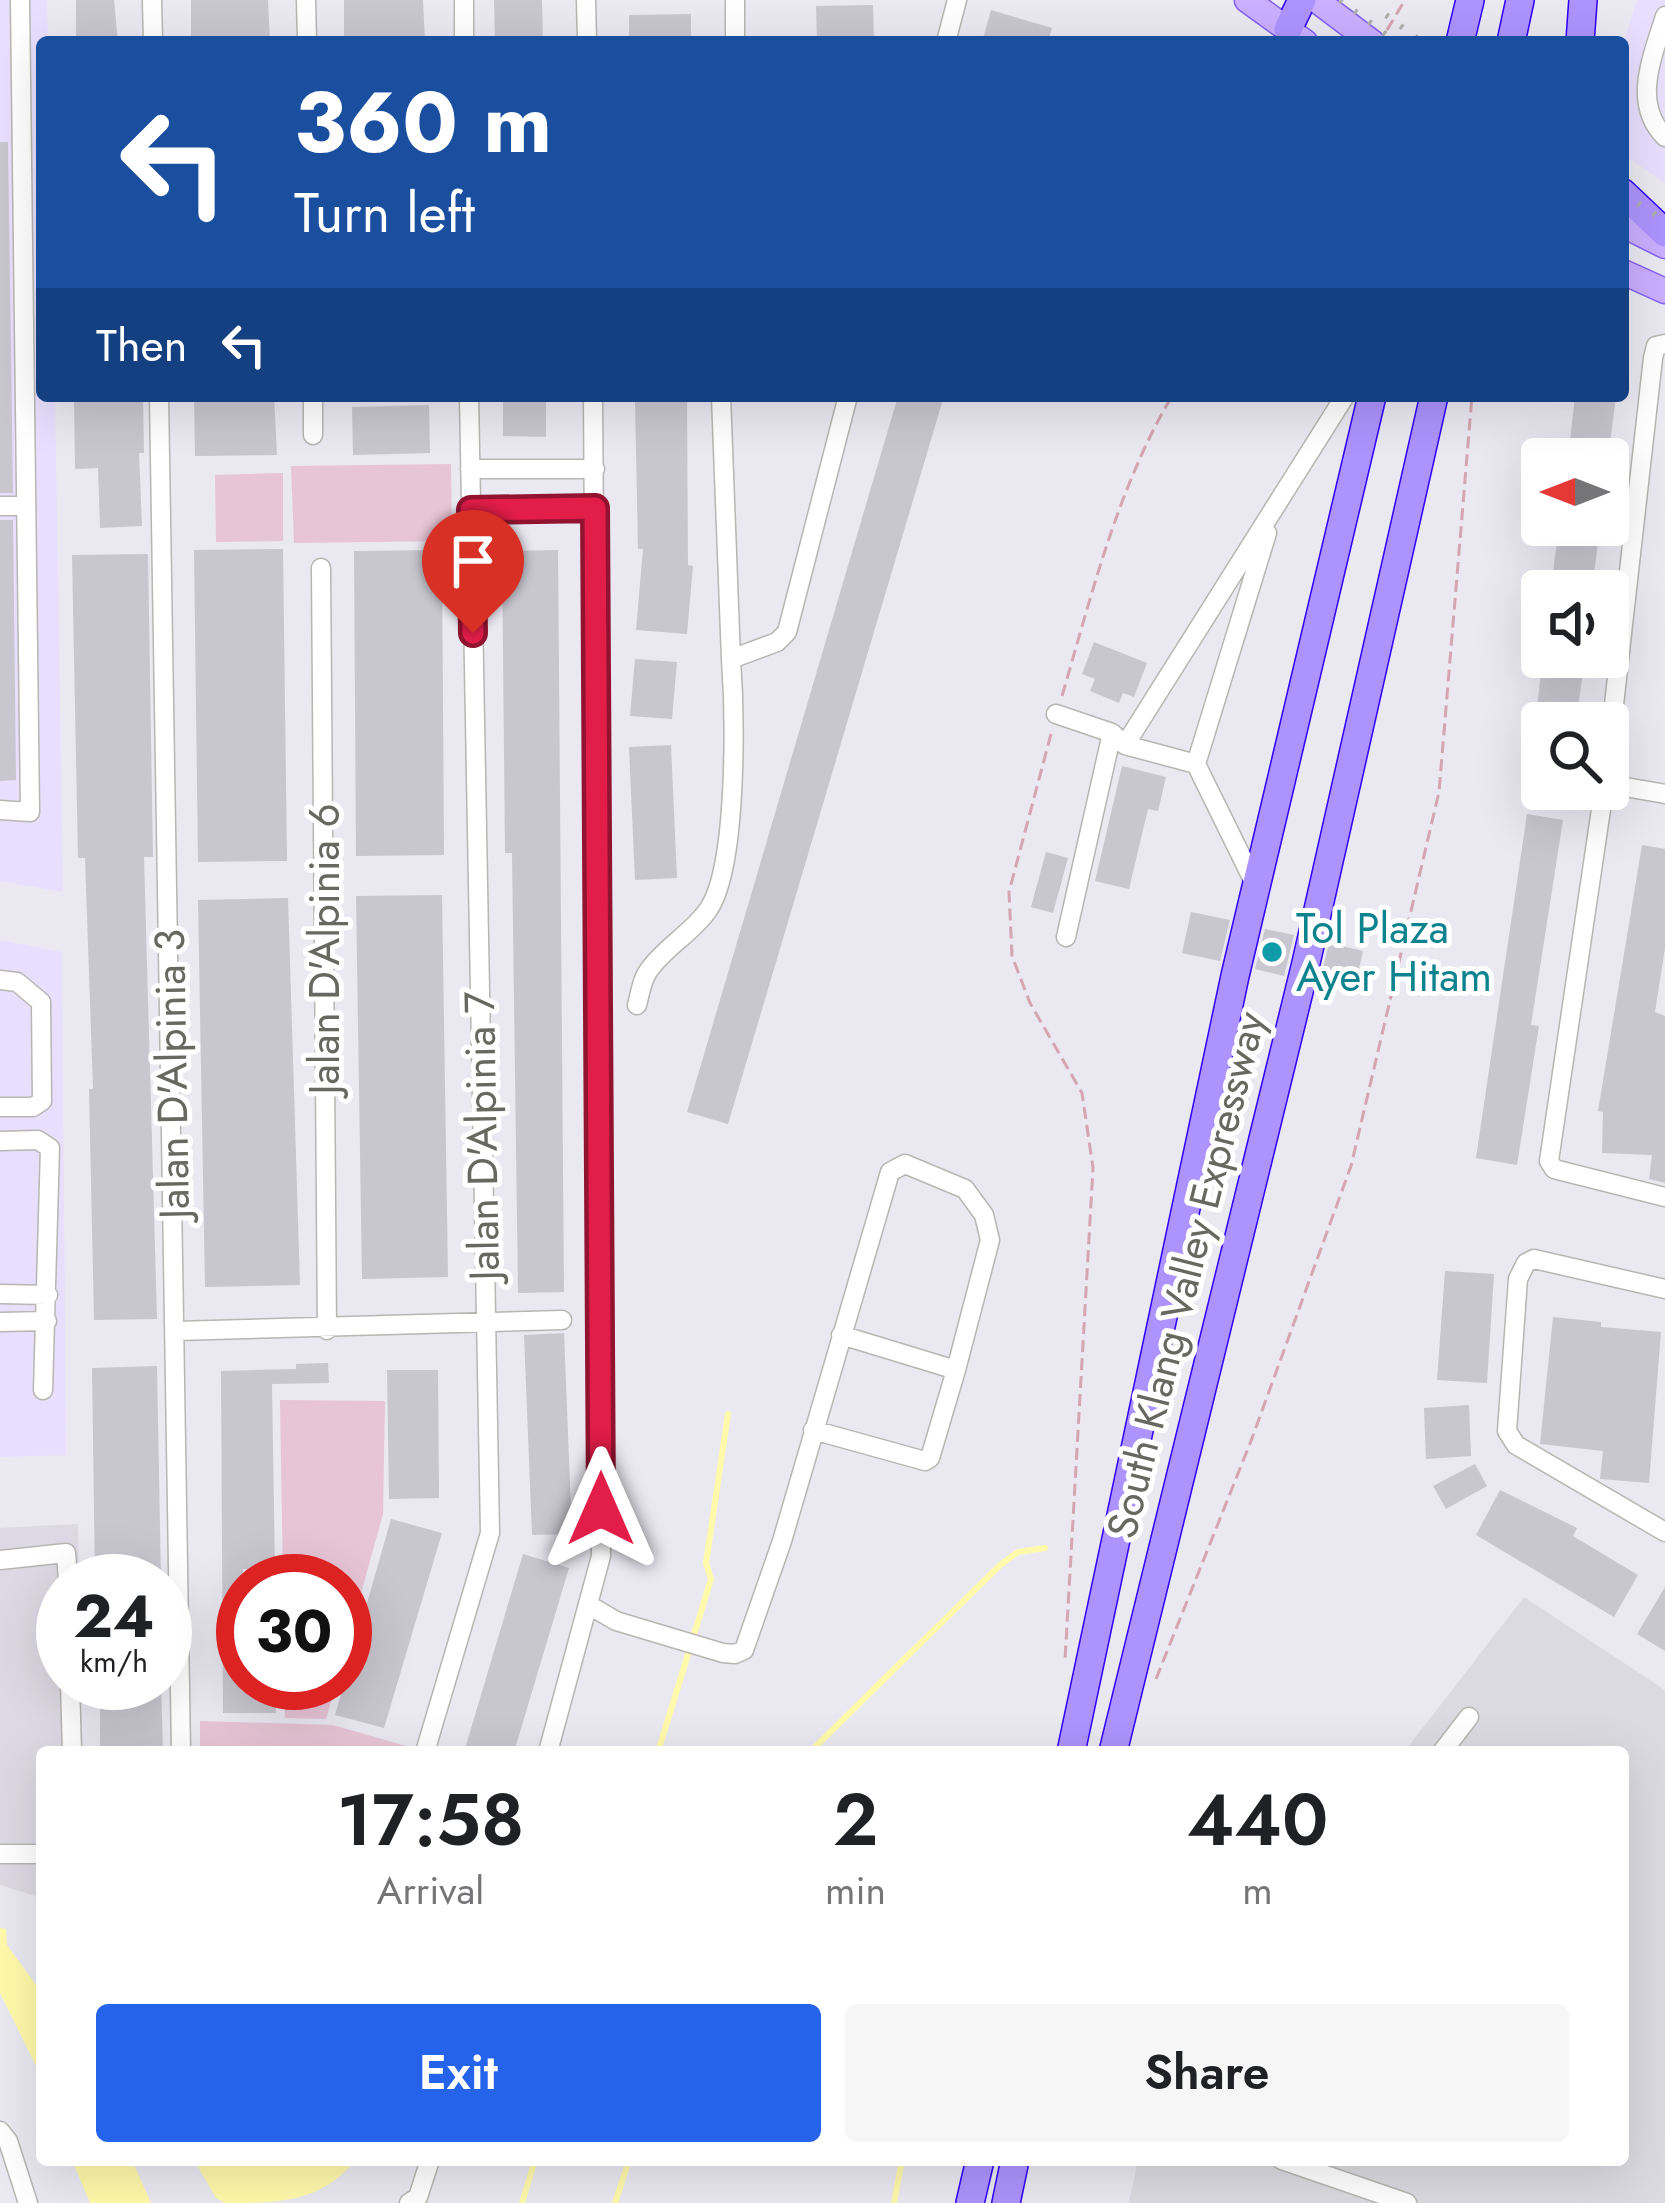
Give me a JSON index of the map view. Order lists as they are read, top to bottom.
{
  "streets": {
    "highway": ["South Klang Valley Expressway"],
    "street": ["Jalan D'Alpinia 6", "Jalan D'Alpinia 3", "Jalan D'Alpinia 7"]
  },
  "places": ["Tol Plaza Ayer Hitam"],
  "north": "left",
  "page": {
    "turn": ["360 m", "Turn left"],
    "then": "Then",
    "speed": "24 km/h",
    "limit": "30",
    "eta": [
      "17:58",
      "Arrival",
      "2",
      "min",
      "440",
      "m"
    ],
    "buttons": ["Exit", "Share"]
  }
}
